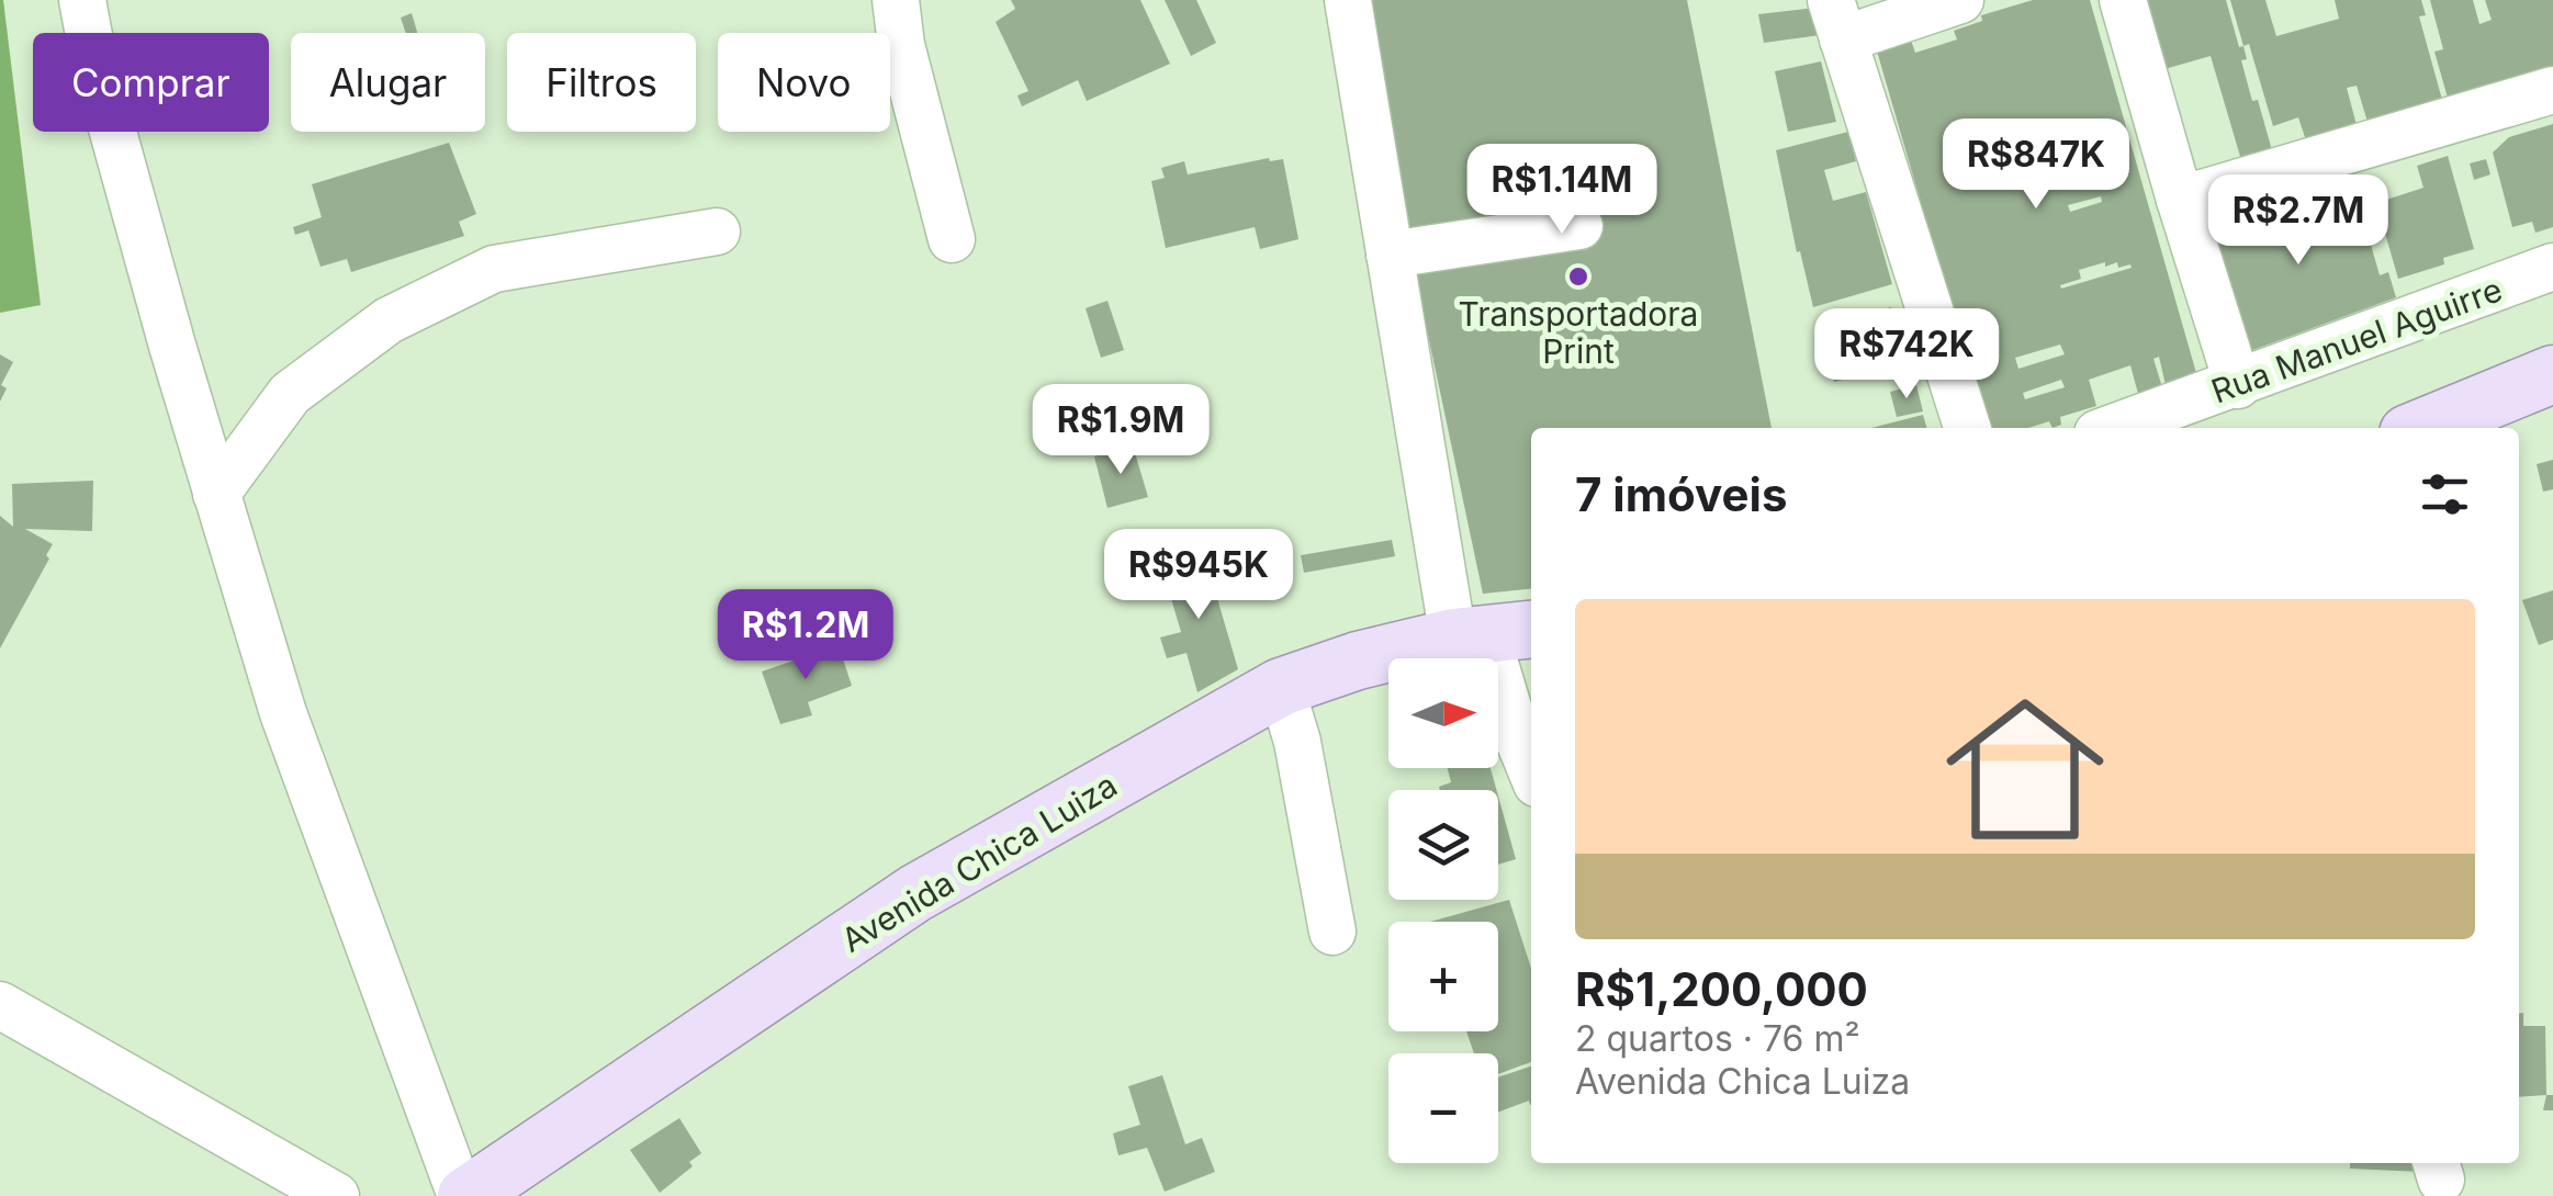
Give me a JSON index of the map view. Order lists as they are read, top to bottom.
{
  "streets": {
    "main road": ["Avenida Chica Luiza"],
    "street": ["Rua Manuel Aguirre"]
  },
  "places": ["Transportadora Print"],
  "north": "right",
  "page": {
    "chip": [
      "Comprar",
      "Alugar",
      "Filtros",
      "Novo"
    ],
    "price": [
      "R$847K",
      "R$1.14M",
      "R$2.7M",
      "R$742K",
      "R$1.9M",
      "R$945K",
      "R$1.2M"
    ],
    "heading": "7 imóveis",
    "list": [
      {
        "name": "R$1,200,000",
        "note": "2 quartos · 76 m² · Avenida Chica Luiza"
      }
    ],
    "map_buttons": ["+", "−"]
  }
}
